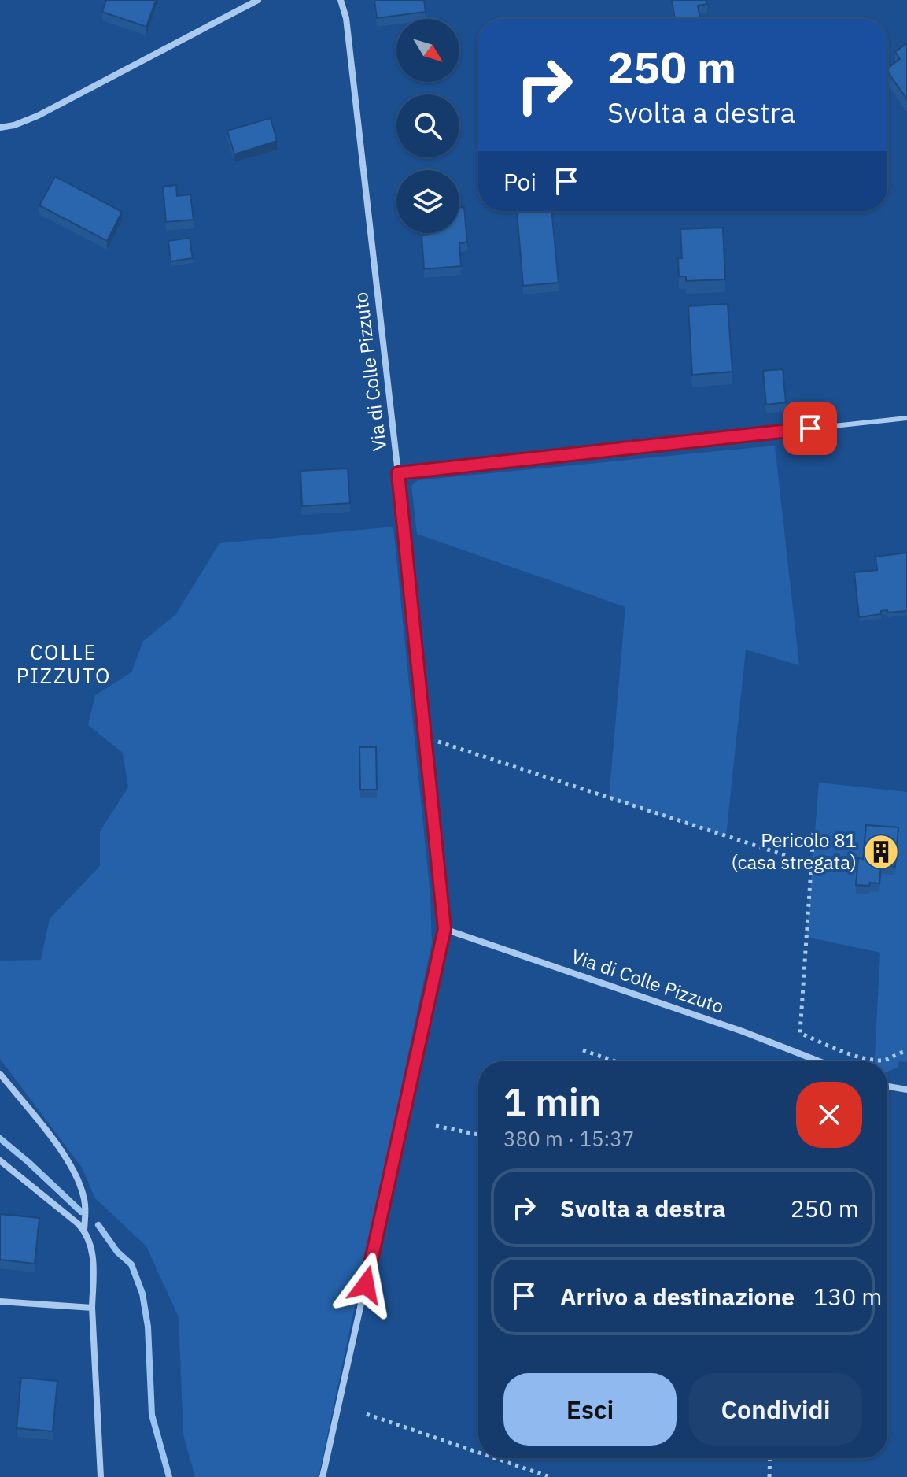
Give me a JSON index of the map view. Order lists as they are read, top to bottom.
{
  "streets": {
    "street": ["Via di Colle Pizzuto"]
  },
  "districts": ["COLLE PIZZUTO"],
  "places": {
    "building": ["Pericolo 81 (casa stregata)"]
  },
  "north": "bottom right",
  "page": {
    "turn": ["250 m", "Svolta a destra"],
    "then": "Poi",
    "heading": ["1 min", "380 m · 15:37"],
    "list": [
      {
        "name": "Svolta a destra",
        "value": "250 m"
      },
      {
        "name": "Arrivo a destinazione",
        "value": "130 m"
      }
    ],
    "buttons": ["Esci", "Condividi"]
  }
}
